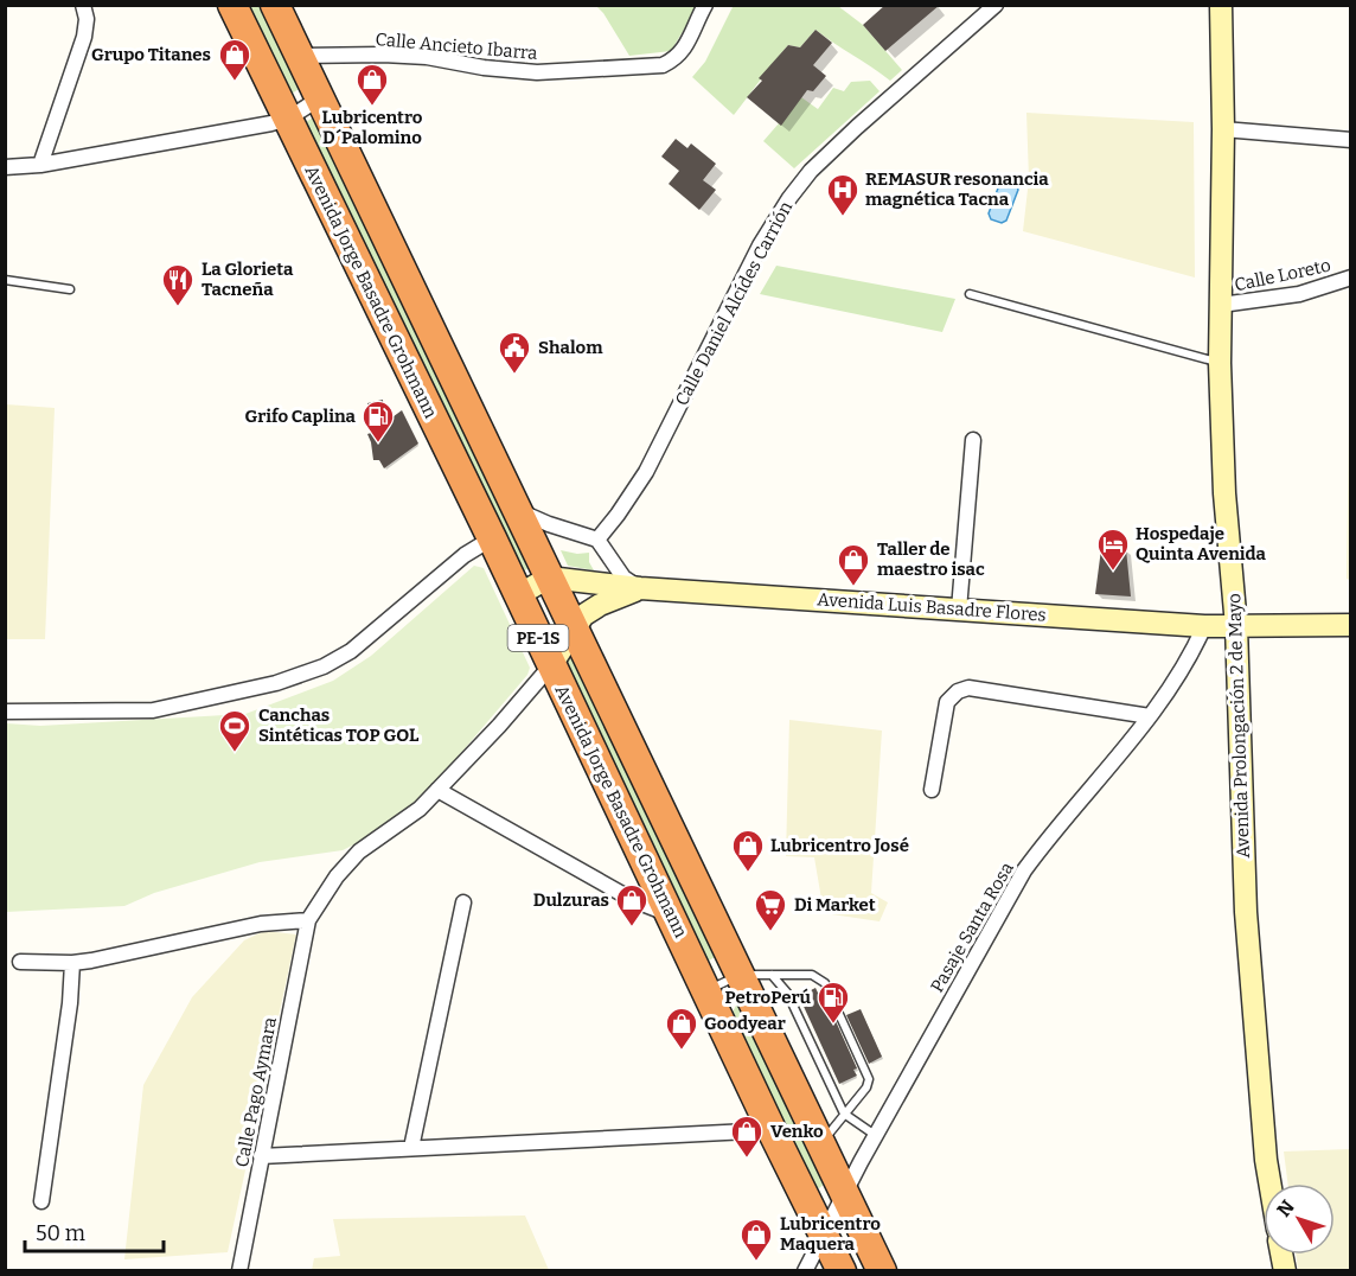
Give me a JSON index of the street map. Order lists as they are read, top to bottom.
{
  "streets": {
    "highway": ["Avenida Jorge Basadre Grohmann", "PE-1S"],
    "street": [
      "Calle Ancieto Ibarra",
      "Calle Loreto",
      "Calle Daniel Alcídes Carrión",
      "Avenida Luis Basadre Flores",
      "Avenida Prolongación 2 de Mayo",
      "Pasaje Santa Rosa",
      "Calle Pago Aymara"
    ]
  },
  "crossings": [
    ["Calle Ancieto Ibarra", "Avenida Jorge Basadre Grohmann"],
    ["Calle Loreto", "Avenida Prolongación 2 de Mayo"],
    ["Avenida Jorge Basadre Grohmann", "Avenida Luis Basadre Flores"],
    ["Avenida Jorge Basadre Grohmann", "Pasaje Santa Rosa"],
    ["Avenida Luis Basadre Flores", "Avenida Prolongación 2 de Mayo"],
    ["Avenida Luis Basadre Flores", "Pasaje Santa Rosa"]
  ],
  "places": {
    "shop": [
      "Grupo Titanes",
      "Lubricentro D´Palomino",
      "Taller de maestro isac",
      "Lubricentro José",
      "Dulzuras",
      "Goodyear",
      "Venko",
      "Lubricentro Maquera"
    ],
    "hospital": ["REMASUR resonancia magnética Tacna"],
    "restaurant": ["La Glorieta Tacneña"],
    "public building": ["Shalom"],
    "fuel station": ["Grifo Caplina", "PetroPerú"],
    "hotel": ["Hospedaje Quinta Avenida"],
    "sports": ["Canchas Sintéticas TOP GOL"],
    "supermarket": ["Di Market"]
  },
  "scale_bar": "50 m",
  "north": "top left"
}
